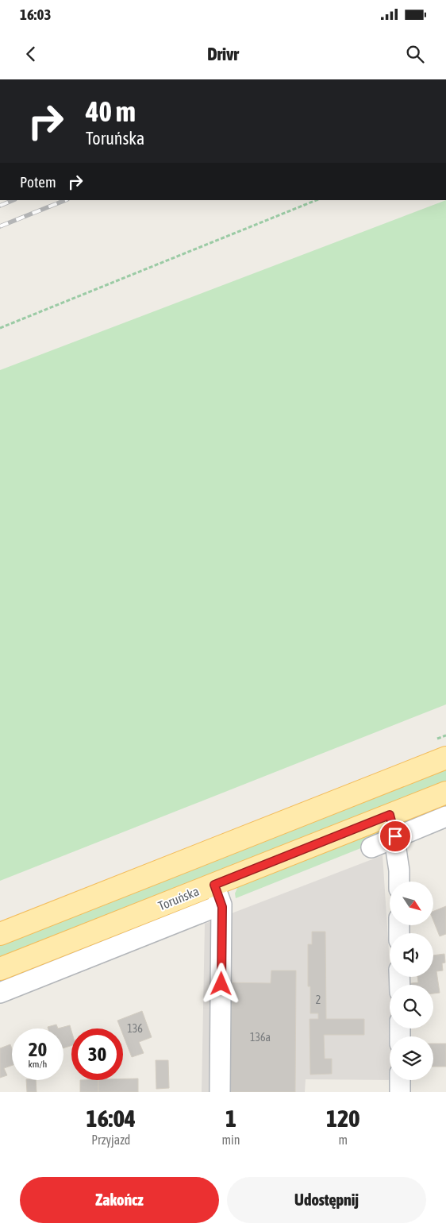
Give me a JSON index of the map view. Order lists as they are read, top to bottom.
{
  "streets": {
    "main road": ["Toruńska"]
  },
  "house_numbers": ["2", "136", "136a"],
  "north": "bottom right",
  "page": {
    "status": "16:03",
    "header": "Drivr",
    "turn": ["40 m", "Toruńska"],
    "then": "Potem",
    "speed": "20 km/h",
    "limit": "30",
    "eta": [
      "16:04",
      "Przyjazd",
      "1",
      "min",
      "120",
      "m"
    ],
    "buttons": ["Zakończ", "Udostępnij"]
  }
}
